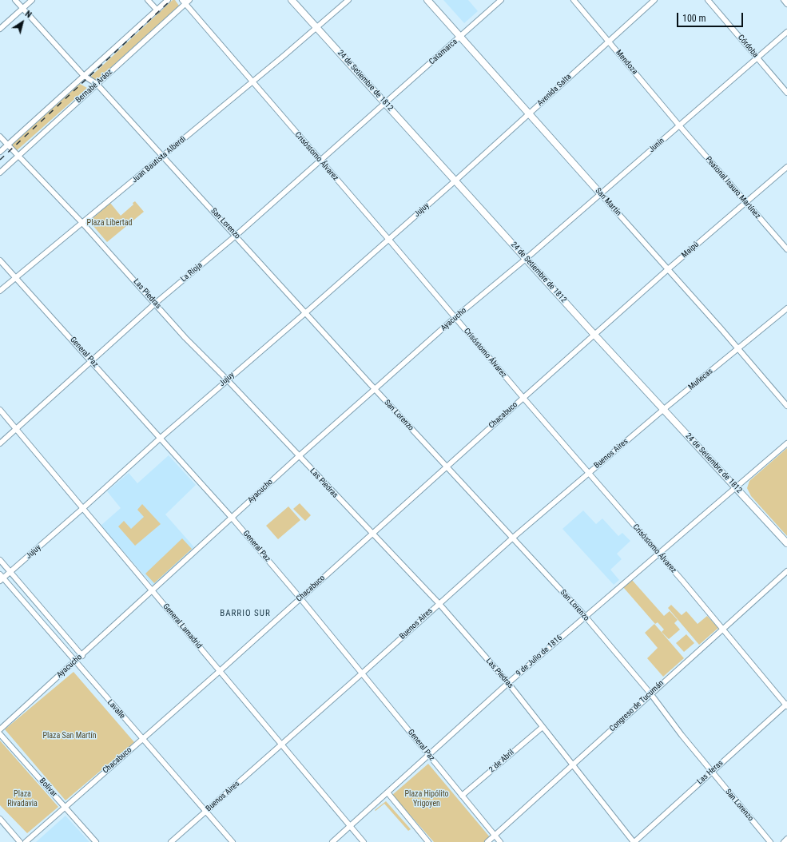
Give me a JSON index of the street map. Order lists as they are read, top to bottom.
{
  "streets": {
    "main road": ["24 de Setiembre de 1812", "San Martín"],
    "street": [
      "Córdoba",
      "Catamarca",
      "Mendoza",
      "Bernabé Aráoz",
      "Avenida Salta",
      "Junín",
      "Crisóstomo Álvarez",
      "Juan Bautista Alberdi",
      "Peatonal Isauro Martínez",
      "Jujuy",
      "San Lorenzo",
      "Maipú",
      "La Rioja",
      "Las Piedras",
      "Ayacucho",
      "General Paz",
      "Muñecas",
      "Chacabuco",
      "Buenos Aires",
      "General Lamadrid",
      "9 de Julio de 1816",
      "Congreso de Tucumán",
      "Lavalle",
      "2 de Abril",
      "Las Heras",
      "Bolívar"
    ]
  },
  "crossings": [
    ["Córdoba", "Junín"],
    ["Catamarca", "24 de Setiembre de 1812"],
    ["Catamarca", "San Martín"],
    ["Catamarca", "La Rioja"],
    ["Mendoza", "Avenida Salta"],
    ["Mendoza", "Junín"],
    ["Mendoza", "Peatonal Isauro Martínez"],
    ["24 de Setiembre de 1812", "Avenida Salta"],
    ["24 de Setiembre de 1812", "Junín"],
    ["24 de Setiembre de 1812", "Juan Bautista Alberdi"],
    ["24 de Setiembre de 1812", "Jujuy"],
    ["24 de Setiembre de 1812", "Maipú"],
    ["24 de Setiembre de 1812", "La Rioja"],
    ["24 de Setiembre de 1812", "Ayacucho"],
    ["24 de Setiembre de 1812", "Muñecas"],
    ["24 de Setiembre de 1812", "Chacabuco"],
    ["24 de Setiembre de 1812", "Buenos Aires"],
    ["24 de Setiembre de 1812", "9 de Julio de 1816"],
    ["Bernabé Aráoz", "Crisóstomo Álvarez"],
    ["Bernabé Aráoz", "San Lorenzo"],
    ["Bernabé Aráoz", "Las Piedras"],
    ["Avenida Salta", "San Martín"],
    ["Avenida Salta", "Jujuy"],
    ["Junín", "Peatonal Isauro Martínez"],
    ["Junín", "San Martín"],
    ["Junín", "Ayacucho"],
    ["Crisóstomo Álvarez", "Juan Bautista Alberdi"],
    ["Crisóstomo Álvarez", "Jujuy"],
    ["Crisóstomo Álvarez", "La Rioja"],
    ["Crisóstomo Álvarez", "Ayacucho"],
    ["Crisóstomo Álvarez", "Chacabuco"],
    ["Crisóstomo Álvarez", "Buenos Aires"],
    ["Crisóstomo Álvarez", "9 de Julio de 1816"],
    ["Crisóstomo Álvarez", "Congreso de Tucumán"],
    ["Crisóstomo Álvarez", "Las Heras"],
    ["Juan Bautista Alberdi", "San Lorenzo"],
    ["Juan Bautista Alberdi", "Las Piedras"],
    ["Juan Bautista Alberdi", "General Paz"],
    ["Peatonal Isauro Martínez", "Maipú"],
    ["San Martín", "Maipú"],
    ["San Martín", "Muñecas"],
    ["Jujuy", "San Lorenzo"],
    ["Jujuy", "Las Piedras"],
    ["Jujuy", "General Paz"],
    ["Jujuy", "General Lamadrid"],
    ["Jujuy", "Lavalle"],
    ["San Lorenzo", "La Rioja"],
    ["San Lorenzo", "Ayacucho"],
    ["San Lorenzo", "Chacabuco"],
    ["San Lorenzo", "Buenos Aires"],
    ["San Lorenzo", "9 de Julio de 1816"],
    ["San Lorenzo", "Congreso de Tucumán"],
    ["San Lorenzo", "Las Heras"],
    ["Maipú", "Chacabuco"],
    ["La Rioja", "Las Piedras"],
    ["La Rioja", "General Paz"],
    ["La Rioja", "General Lamadrid"],
    ["Las Piedras", "Ayacucho"],
    ["Las Piedras", "Chacabuco"],
    ["Las Piedras", "Buenos Aires"],
    ["Las Piedras", "9 de Julio de 1816"],
    ["Las Piedras", "Congreso de Tucumán"],
    ["Las Piedras", "2 de Abril"],
    ["Las Piedras", "Las Heras"],
    ["Ayacucho", "General Paz"],
    ["Ayacucho", "General Lamadrid"],
    ["Ayacucho", "Lavalle"],
    ["General Paz", "Chacabuco"],
    ["General Paz", "Buenos Aires"],
    ["General Paz", "9 de Julio de 1816"],
    ["General Paz", "Congreso de Tucumán"],
    ["General Paz", "2 de Abril"],
    ["Muñecas", "Buenos Aires"],
    ["Chacabuco", "General Lamadrid"],
    ["Chacabuco", "Lavalle"],
    ["Chacabuco", "Bolívar"],
    ["Buenos Aires", "General Lamadrid"],
    ["Buenos Aires", "Lavalle"],
    ["General Lamadrid", "9 de Julio de 1816"]
  ],
  "districts": ["BARRIO SUR"],
  "parks": [
    "Plaza Libertad",
    "Plaza San Martín",
    "Plaza Rivadavia",
    "Plaza Hipólito Yrigoyen"
  ],
  "scale_bar": "100 m",
  "north": "top right"
}
